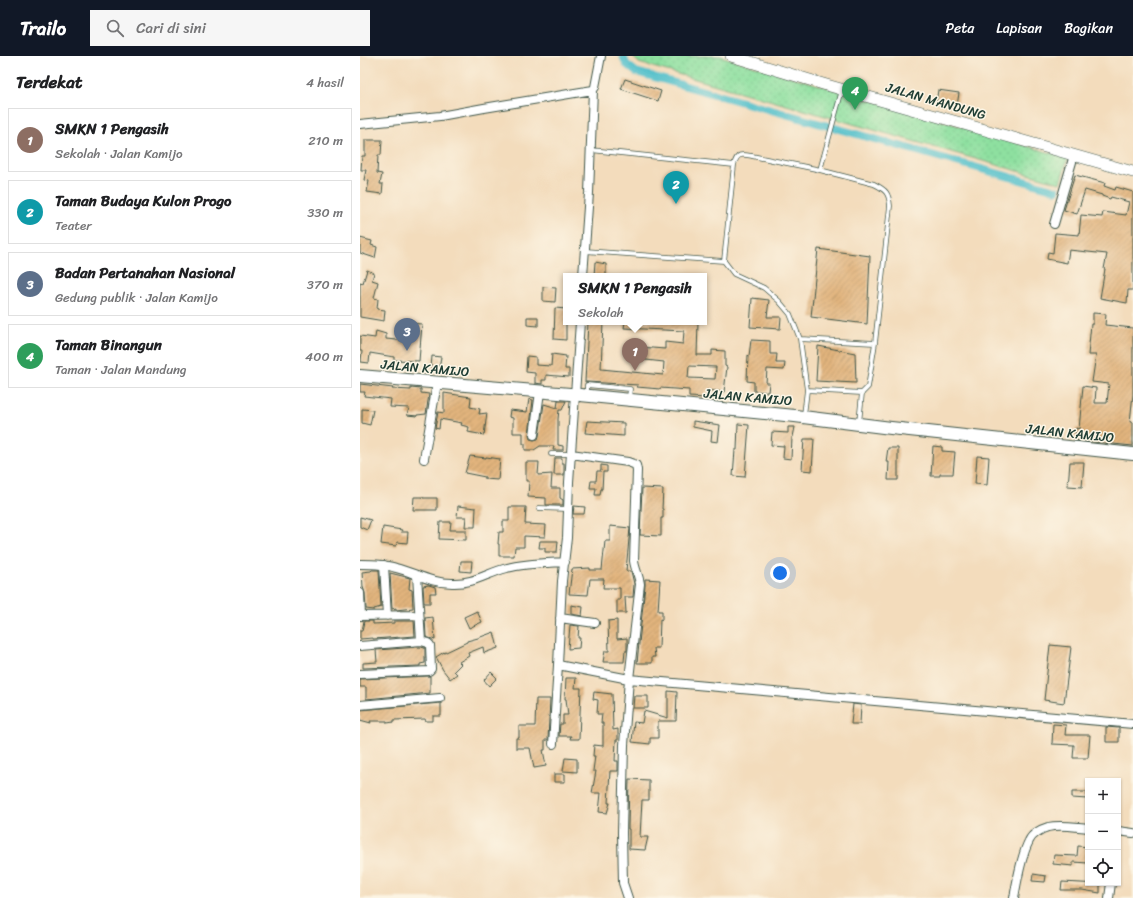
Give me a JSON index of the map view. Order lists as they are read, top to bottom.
{
  "streets": {
    "main road": ["JALAN MANDUNG", "JALAN KAMIJO"]
  },
  "page": {
    "header": "Trailo",
    "search": "Cari di sini",
    "nav": ["Peta", "Lapisan", "Bagikan"],
    "heading": ["Terdekat", "4 hasil"],
    "pins": [
      "4",
      "2",
      "3",
      "1"
    ],
    "list": [
      {
        "mark": "1",
        "name": "SMKN 1 Pengasih",
        "note": "Sekolah · Jalan Kamijo",
        "value": "210 m"
      },
      {
        "mark": "2",
        "name": "Taman Budaya Kulon Progo",
        "note": "Teater",
        "value": "330 m"
      },
      {
        "mark": "3",
        "name": "Badan Pertanahan Nasional",
        "note": "Gedung publik · Jalan Kamijo",
        "value": "370 m"
      },
      {
        "mark": "4",
        "name": "Taman Binangun",
        "note": "Taman · Jalan Mandung",
        "value": "400 m"
      }
    ],
    "popup": ["SMKN 1 Pengasih", "Sekolah"],
    "map_buttons": ["+", "−"]
  }
}
